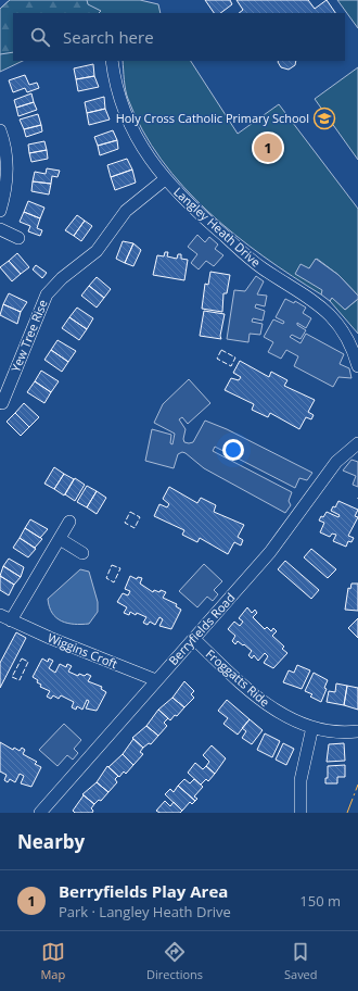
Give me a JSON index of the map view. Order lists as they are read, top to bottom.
{
  "streets": {
    "street": [
      "Langley Heath Drive",
      "Yew Tree Rise",
      "Berryfields Road",
      "Wiggins Croft",
      "Froggatts Ride"
    ]
  },
  "crossings": [
    ["Langley Heath Drive", "Yew Tree Rise"],
    ["Berryfields Road", "Wiggins Croft"],
    ["Berryfields Road", "Froggatts Ride"]
  ],
  "places": {
    "school or university": ["Holy Cross Catholic Primary School"]
  },
  "page": {
    "search": "Search here",
    "pins": "1",
    "heading": "Nearby",
    "list": [
      {
        "mark": "1",
        "name": "Berryfields Play Area",
        "note": "Park · Langley Heath Drive",
        "value": "150 m"
      }
    ],
    "nav": ["Map", "Directions", "Saved"]
  }
}
